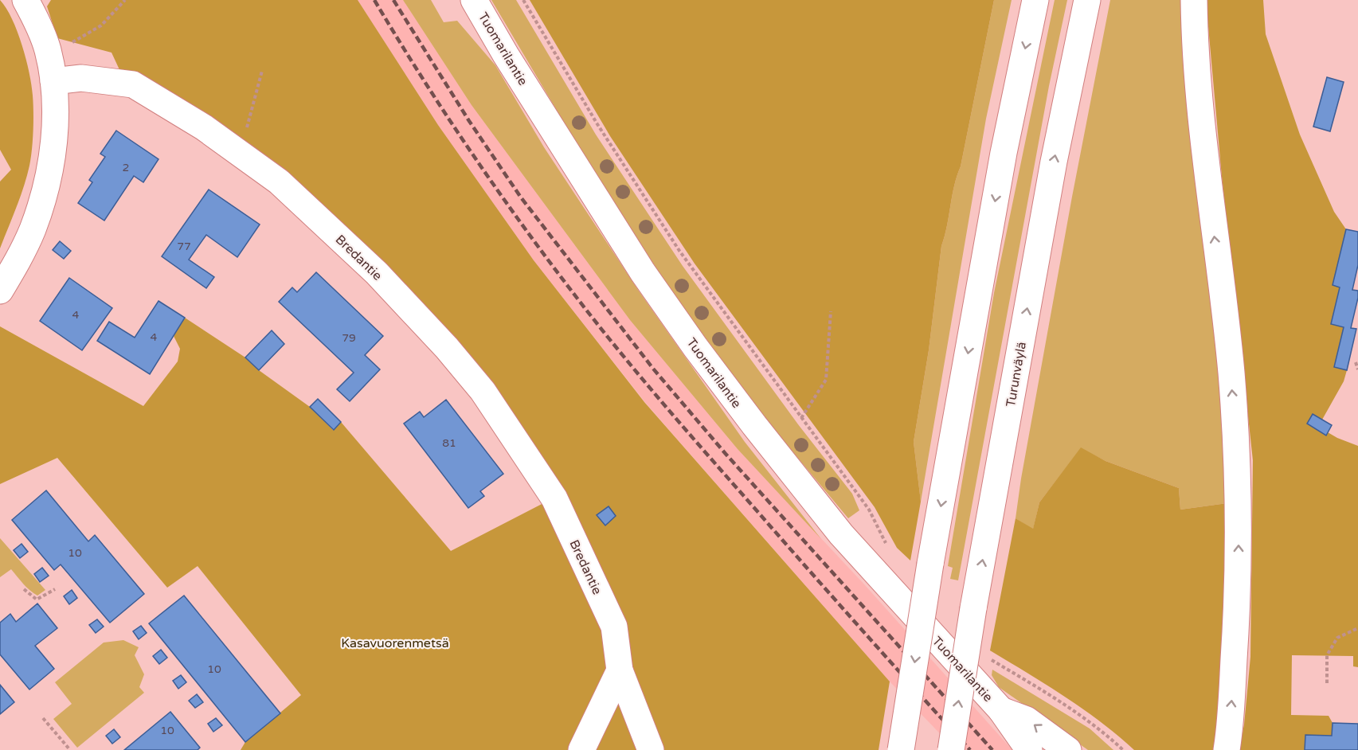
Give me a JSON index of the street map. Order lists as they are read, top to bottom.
{
  "streets": {
    "main road": ["Tuomarilantie", "Bredantie", "Turunväylä"]
  },
  "parks": ["Kasavuorenmetsä"],
  "house_numbers": [
    "2",
    "77",
    "4",
    "4",
    "79",
    "81",
    "10",
    "10",
    "10"
  ]
}
